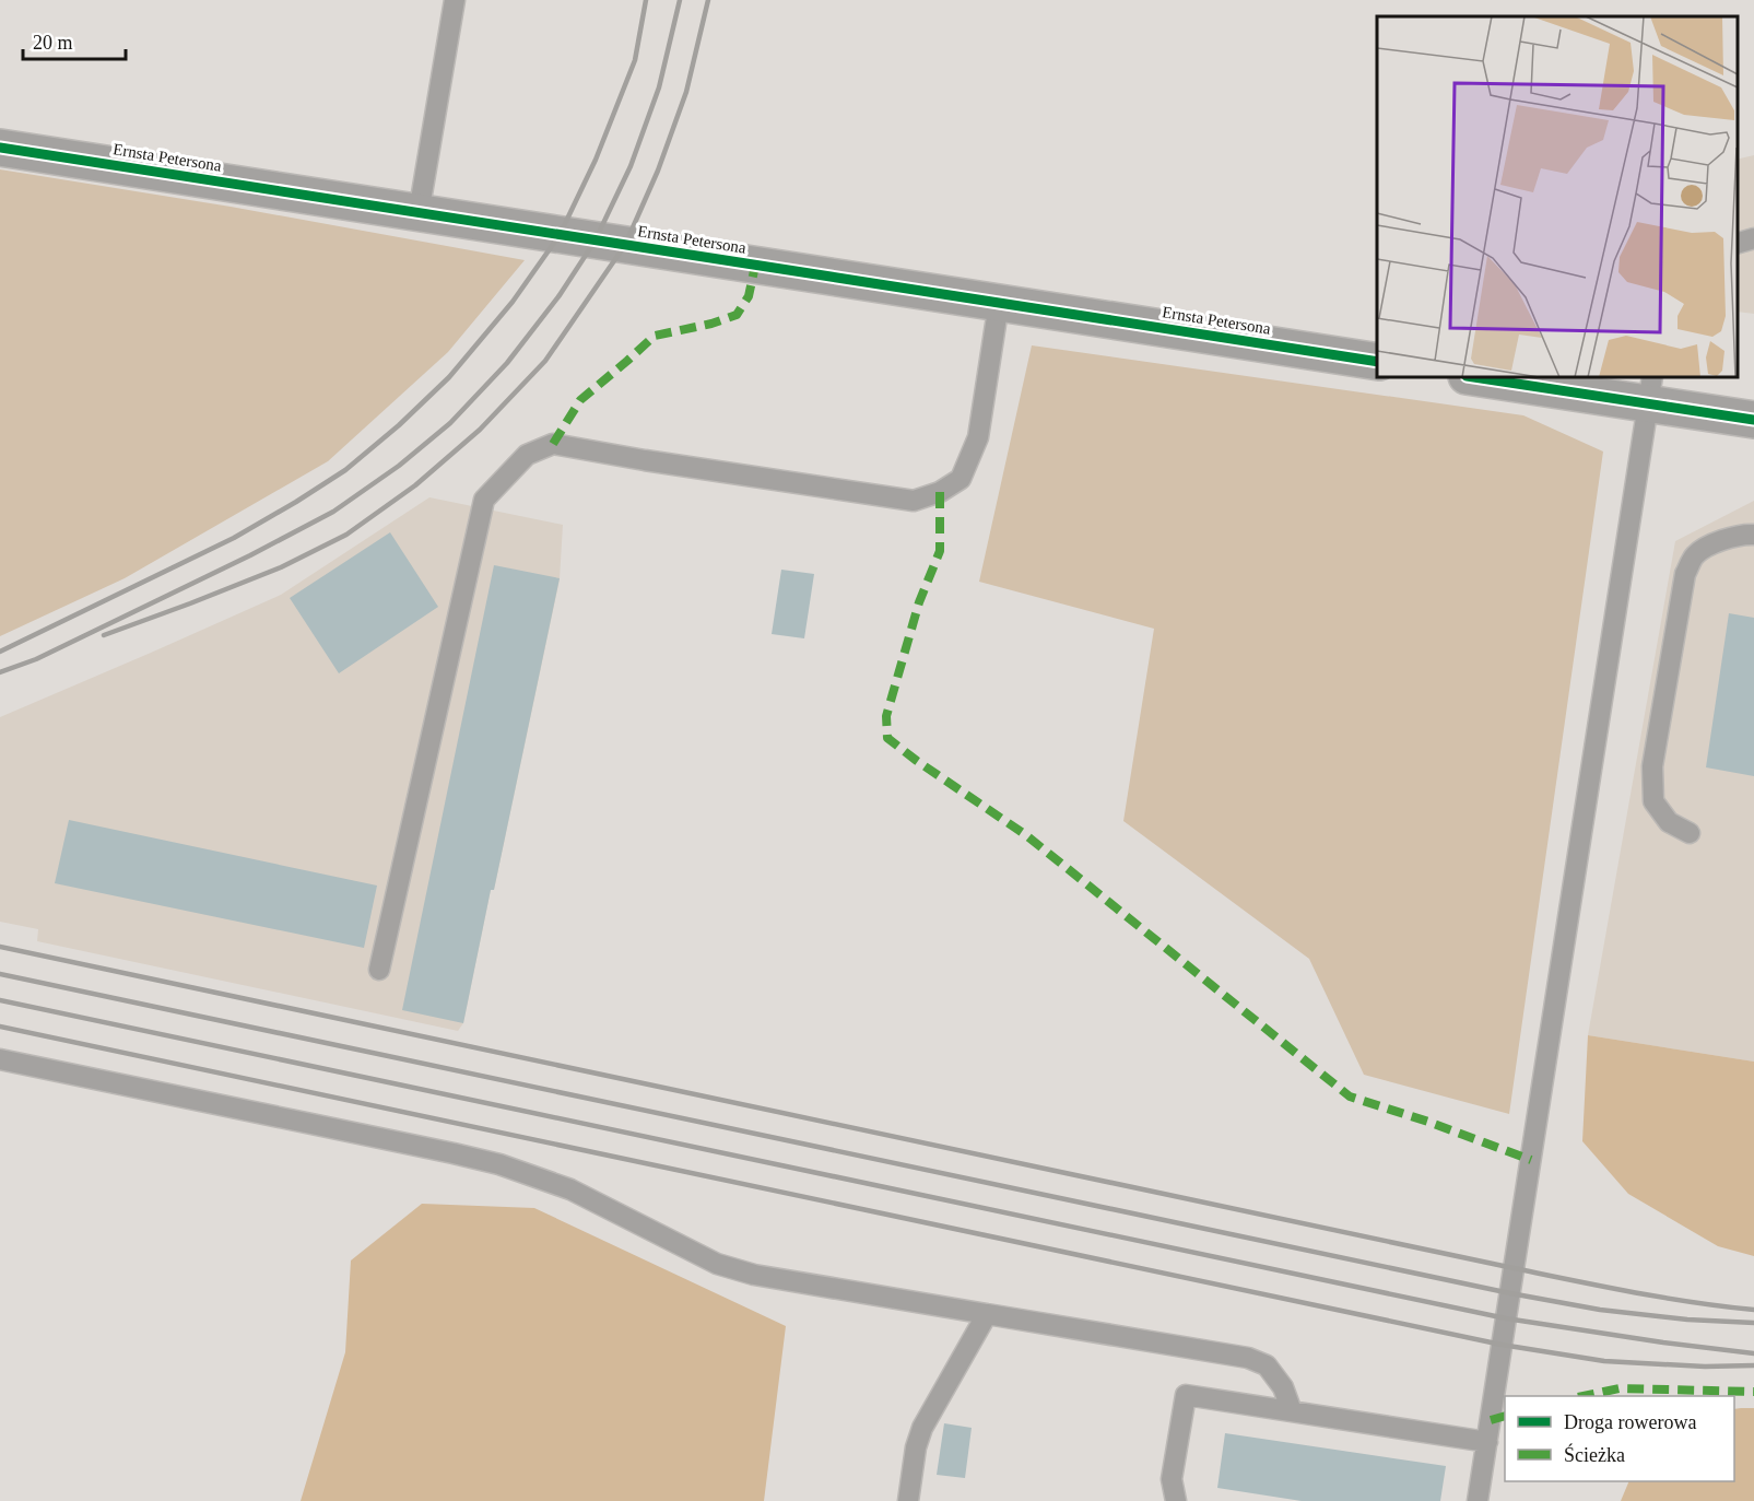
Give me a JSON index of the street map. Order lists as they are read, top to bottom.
{
  "streets": {
    "street": ["Ernsta Petersona"]
  },
  "legend": ["Droga rowerowa", "Ścieżka"],
  "scale_bar": "20 m"
}
